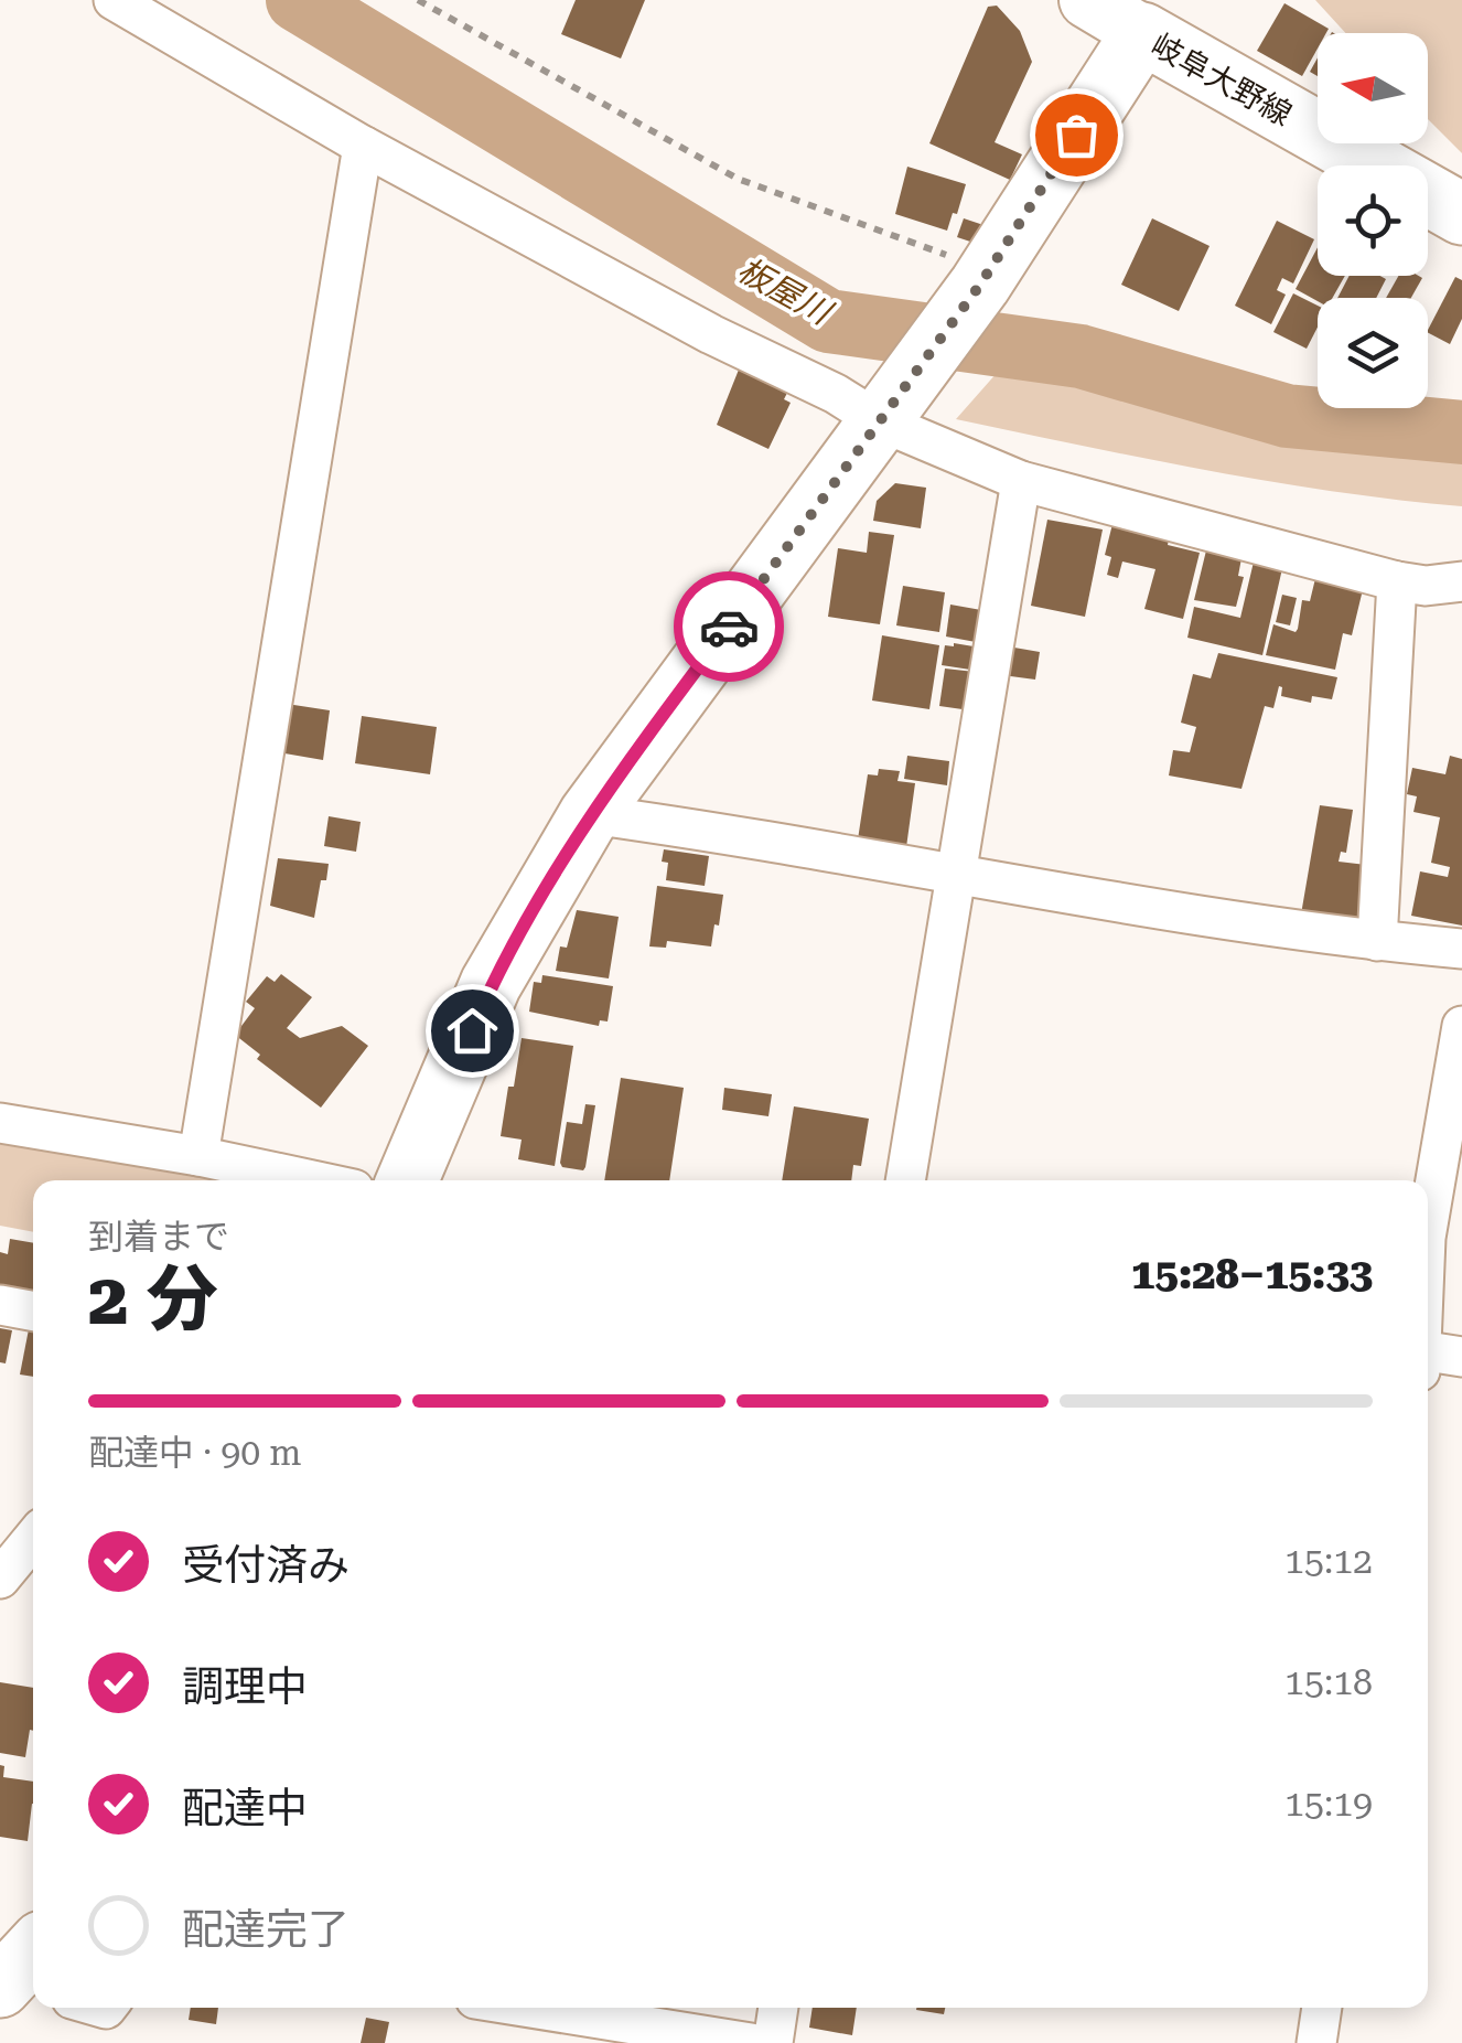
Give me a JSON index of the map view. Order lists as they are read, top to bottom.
{
  "streets": {
    "main road": ["岐阜大野線"]
  },
  "water": ["板屋川"],
  "north": "left",
  "page": {
    "heading": ["2 分", "到着まで", "15:28–15:33"],
    "bar": "配達中 · 90 m",
    "list": [
      ["受付済み", "15:12"],
      ["調理中", "15:18"],
      ["配達中", "15:19"],
      "配達完了"
    ]
  }
}
